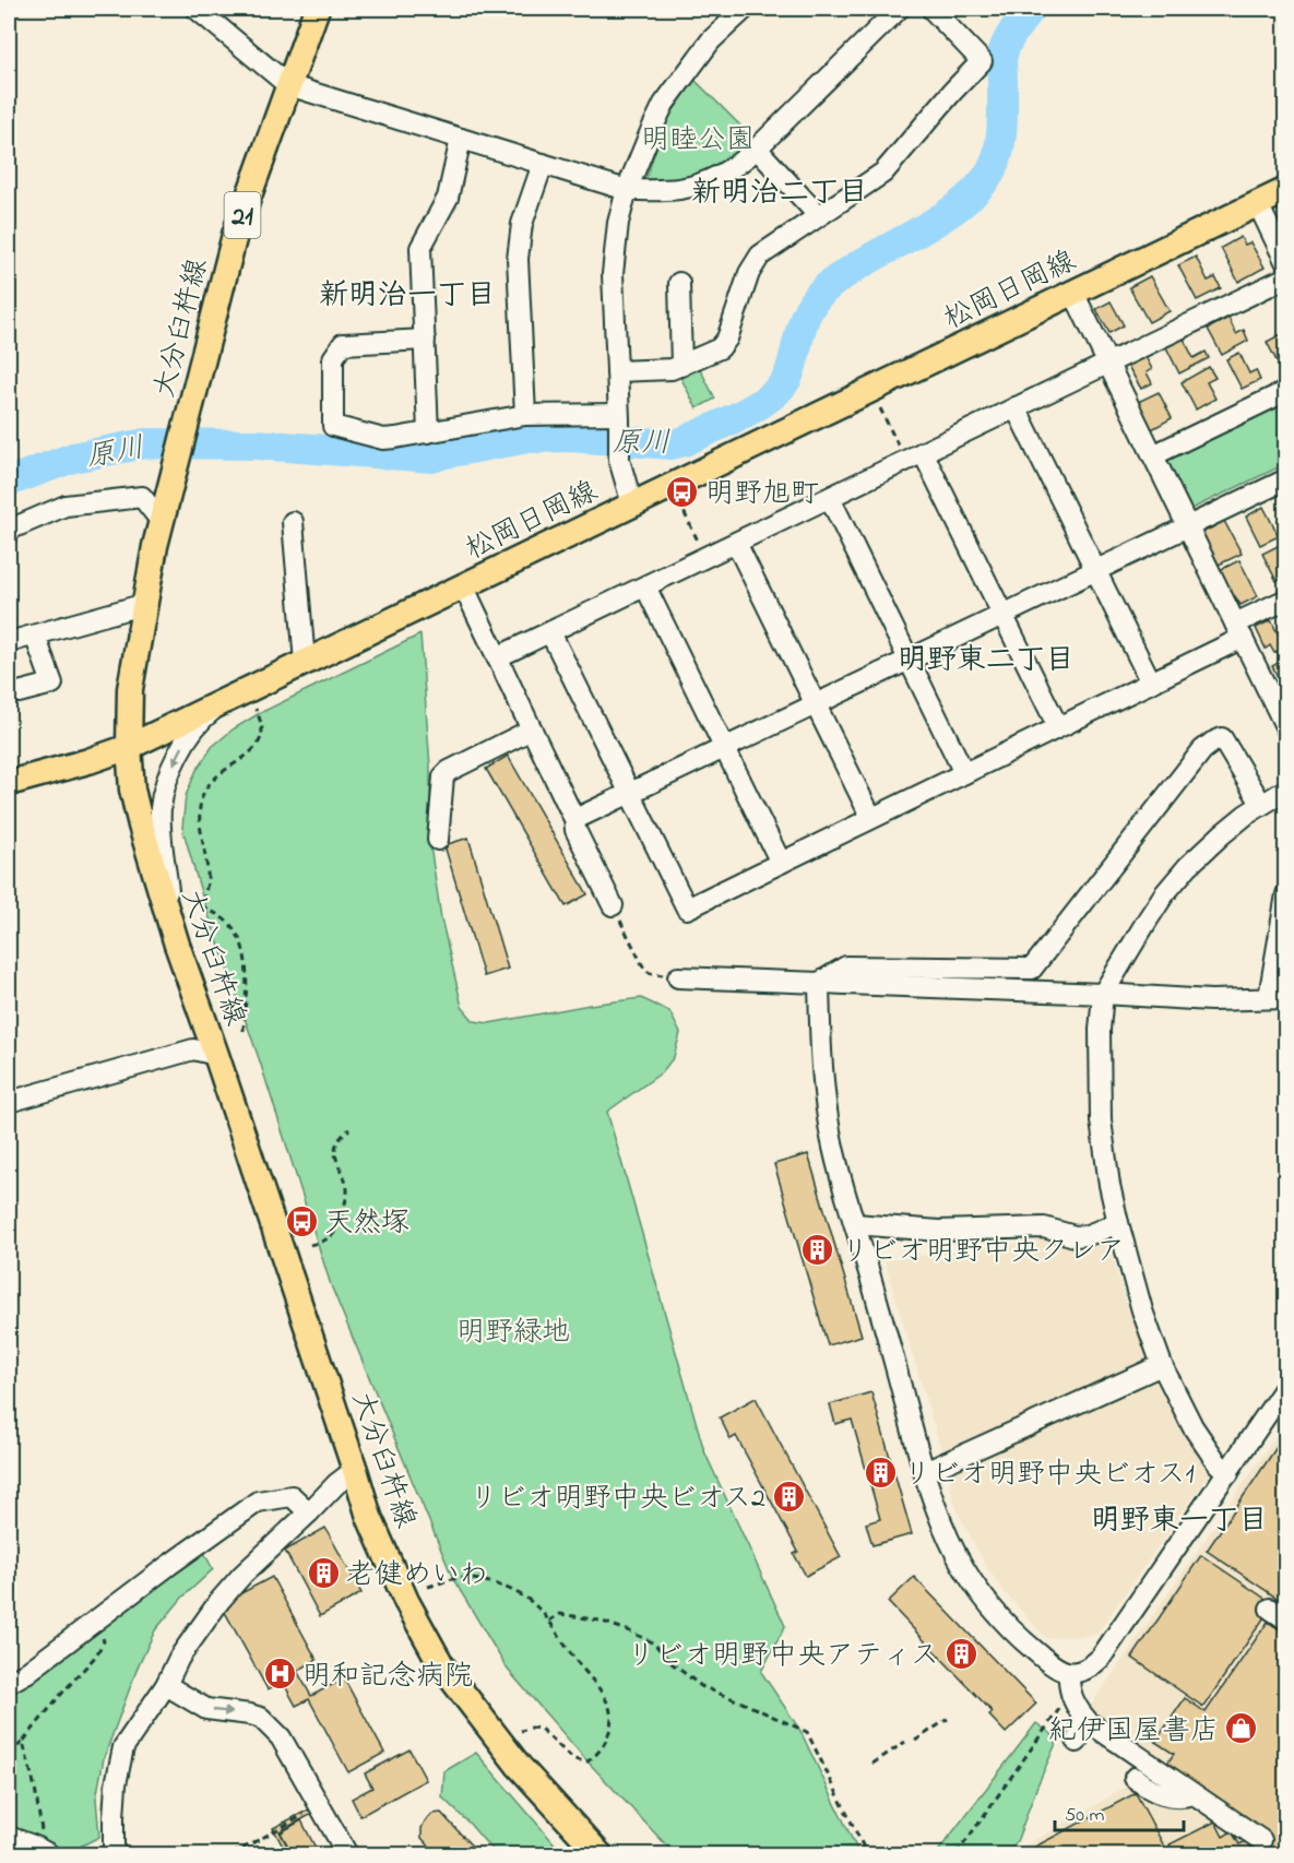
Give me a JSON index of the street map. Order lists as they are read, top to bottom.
{
  "streets": {
    "main road": ["21", "松岡日岡線", "大分臼杵線"]
  },
  "crossings": [
    ["松岡日岡線", "大分臼杵線"]
  ],
  "districts": [
    "新明治二丁目",
    "新明治一丁目",
    "明野東二丁目",
    "明野東一丁目"
  ],
  "water": ["原川"],
  "parks": ["明睦公園", "明野緑地"],
  "places": {
    "bus stop": ["明野旭町", "天然塚"],
    "building": [
      "リビオ明野中央クレア",
      "リビオ明野中央ビオス1",
      "リビオ明野中央ビオス2",
      "老健めいわ",
      "リビオ明野中央アティス"
    ],
    "hospital": ["明和記念病院"],
    "shop": ["紀伊国屋書店"]
  },
  "scale_bar": "50 m"
}
